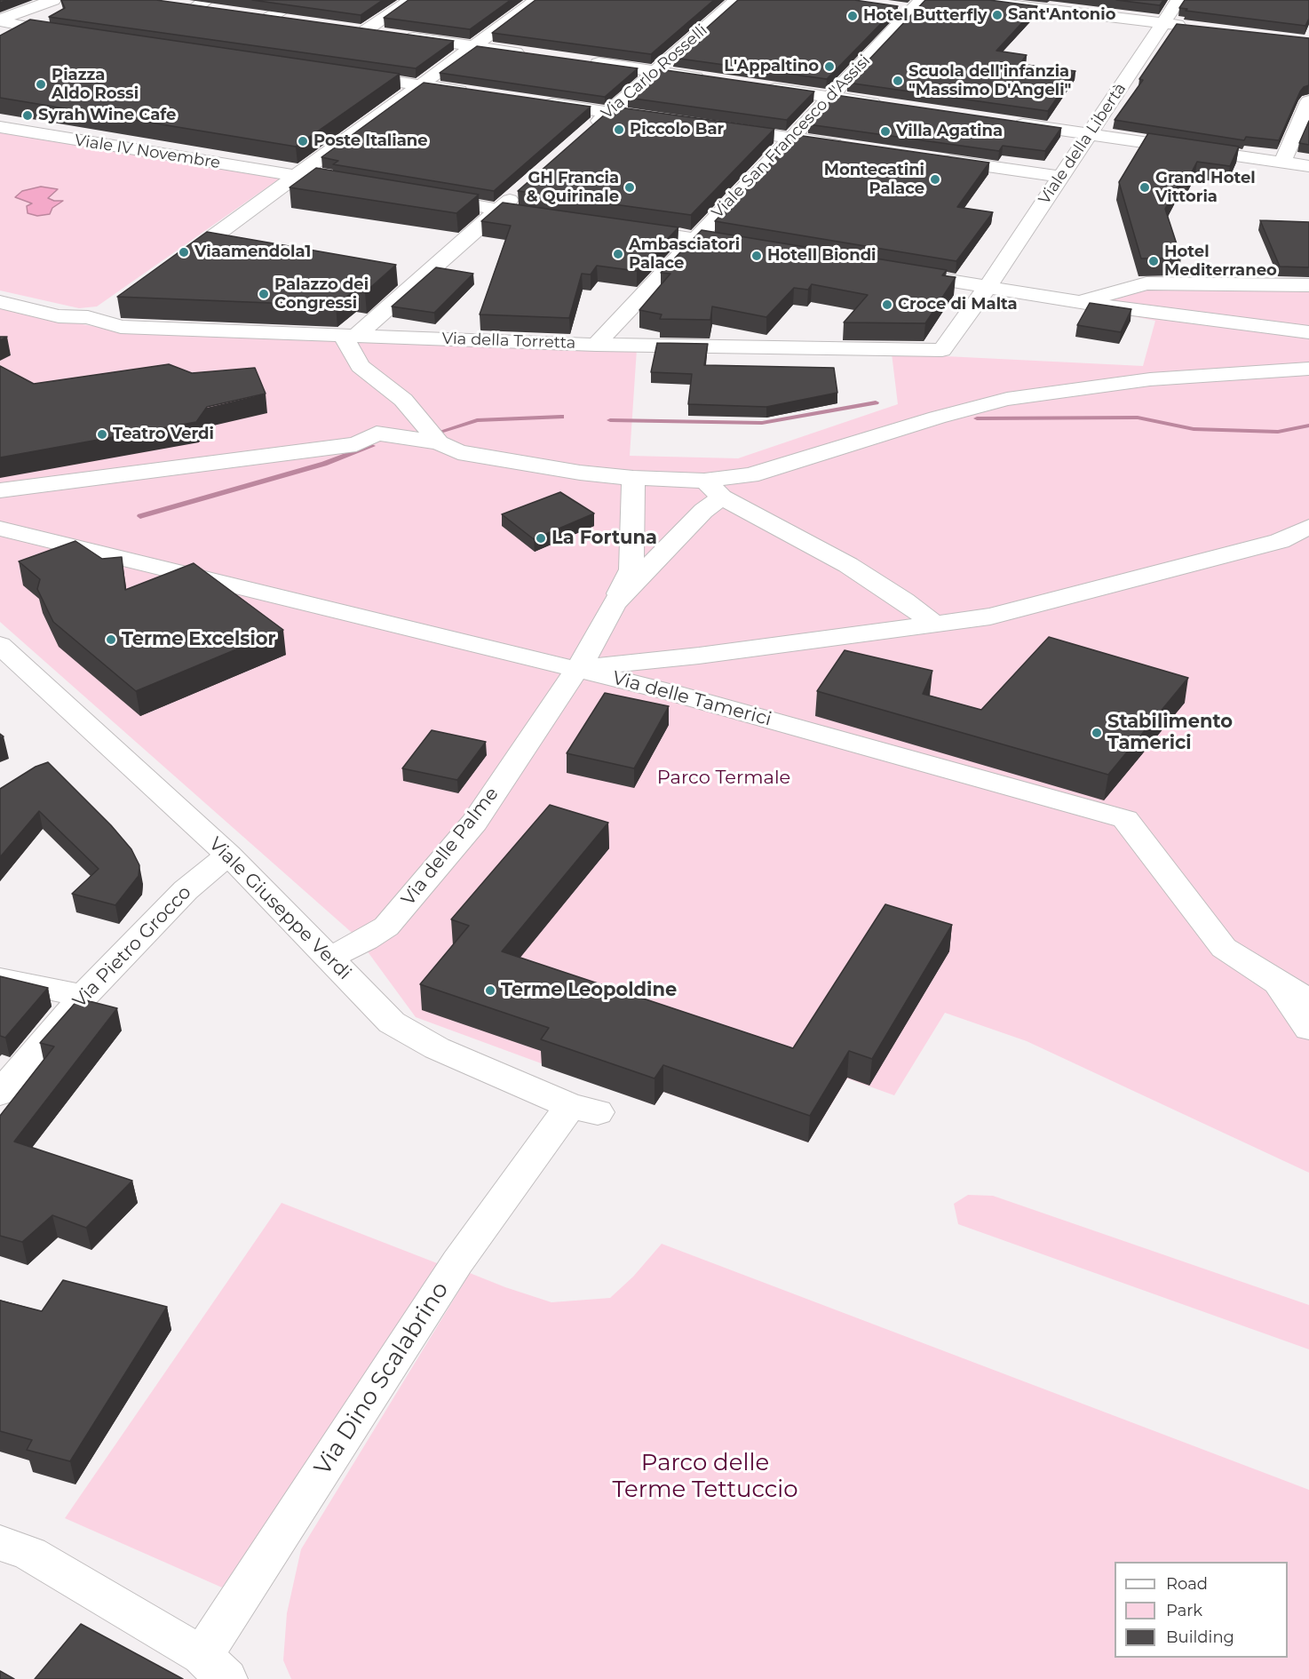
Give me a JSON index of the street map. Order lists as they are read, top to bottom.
{
  "streets": {
    "street": [
      "Via Carlo Rosselli",
      "Viale San Francesco d'Assisi",
      "Viale della Libertà",
      "Viale IV Novembre",
      "Via della Torretta",
      "Via delle Tamerici",
      "Via delle Palme",
      "Viale Giuseppe Verdi",
      "Via Pietro Grocco",
      "Via Dino Scalabrino"
    ]
  },
  "crossings": [
    ["Viale San Francesco d'Assisi", "Via della Torretta"],
    ["Viale della Libertà", "Via della Torretta"],
    ["Via delle Tamerici", "Via delle Palme"],
    ["Via delle Palme", "Viale Giuseppe Verdi"],
    ["Viale Giuseppe Verdi", "Via Pietro Grocco"],
    ["Viale Giuseppe Verdi", "Via Dino Scalabrino"]
  ],
  "parks": ["Parco Termale", "Parco delle Terme Tettuccio"],
  "places": [
    "Sant'Antonio",
    "Hotel Butterfly",
    "L'Appaltino",
    "Scuola dell'infanzia \"Massimo D'Angeli\"",
    "Piazza Aldo Rossi",
    "Syrah Wine Cafe",
    "Piccolo Bar",
    "Villa Agatina",
    "Poste Italiane",
    "Montecatini Palace",
    "GH Francia & Quirinale",
    "Grand Hotel Vittoria",
    "Viaamendola1",
    "Ambasciatori Palace",
    "Hotell Biondi",
    "Hotel Mediterraneo",
    "Palazzo dei Congressi",
    "Croce di Malta",
    "Teatro Verdi",
    "La Fortuna",
    "Terme Excelsior",
    "Stabilimento Tamerici",
    "Terme Leopoldine"
  ],
  "legend": ["Road", "Park", "Building"]
}
